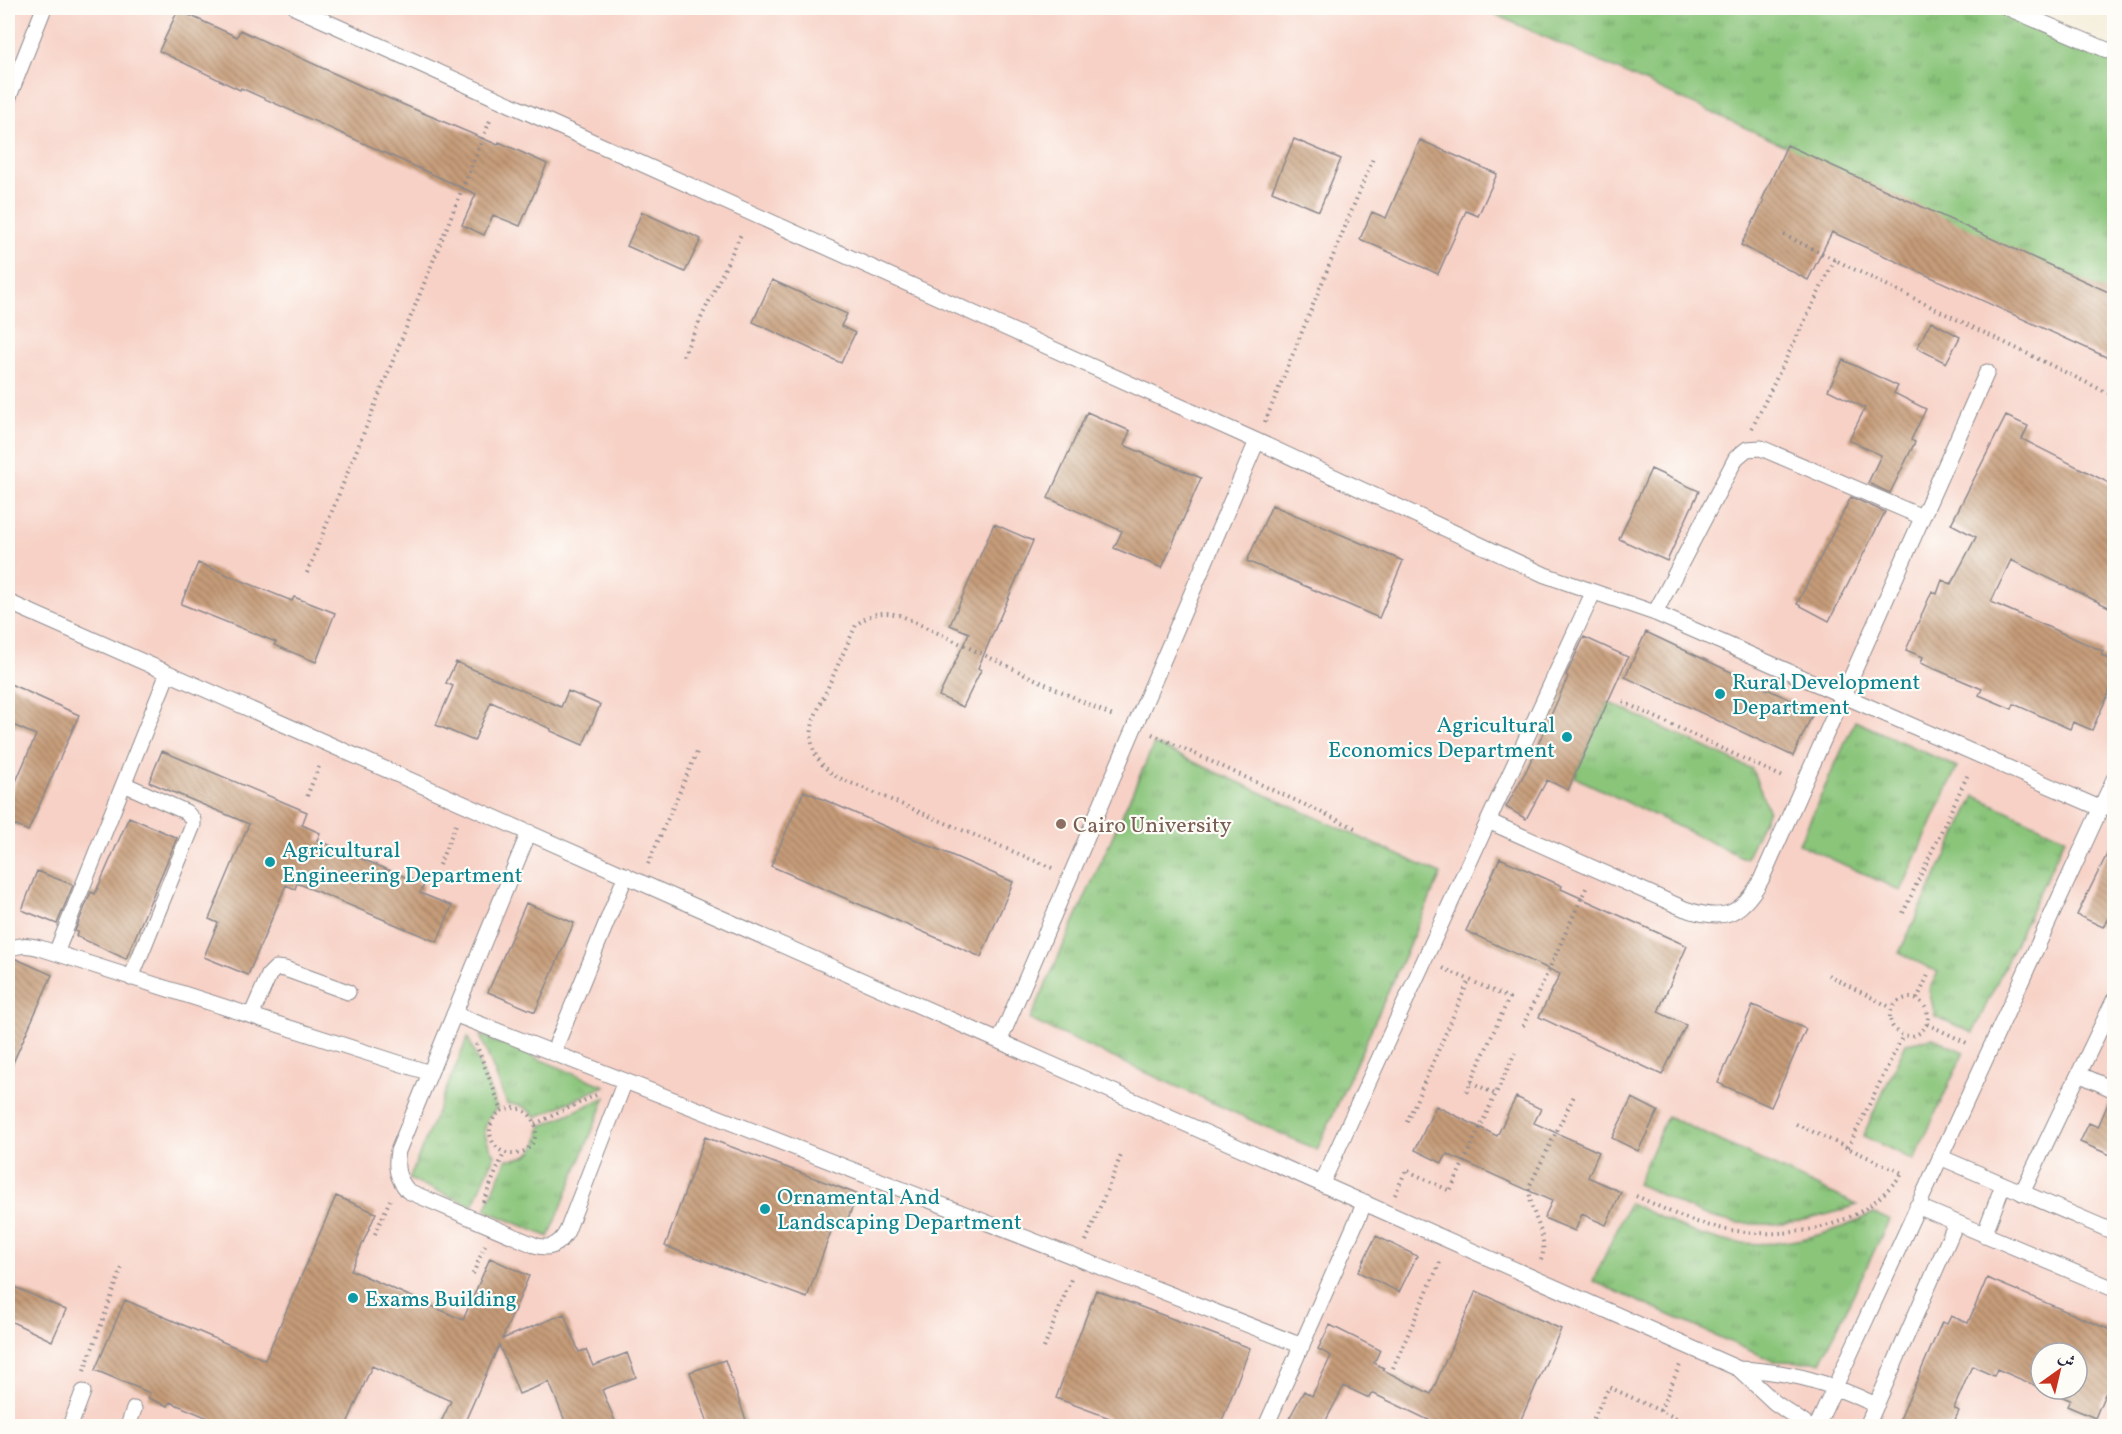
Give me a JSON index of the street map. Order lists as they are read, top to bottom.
{
  "places": [
    "Rural Development Department",
    "Agricultural Economics Department",
    "Cairo University",
    "Agricultural Engineering Department",
    "Ornamental And Landscaping Department",
    "Exams Building"
  ],
  "north": "top right"
}
